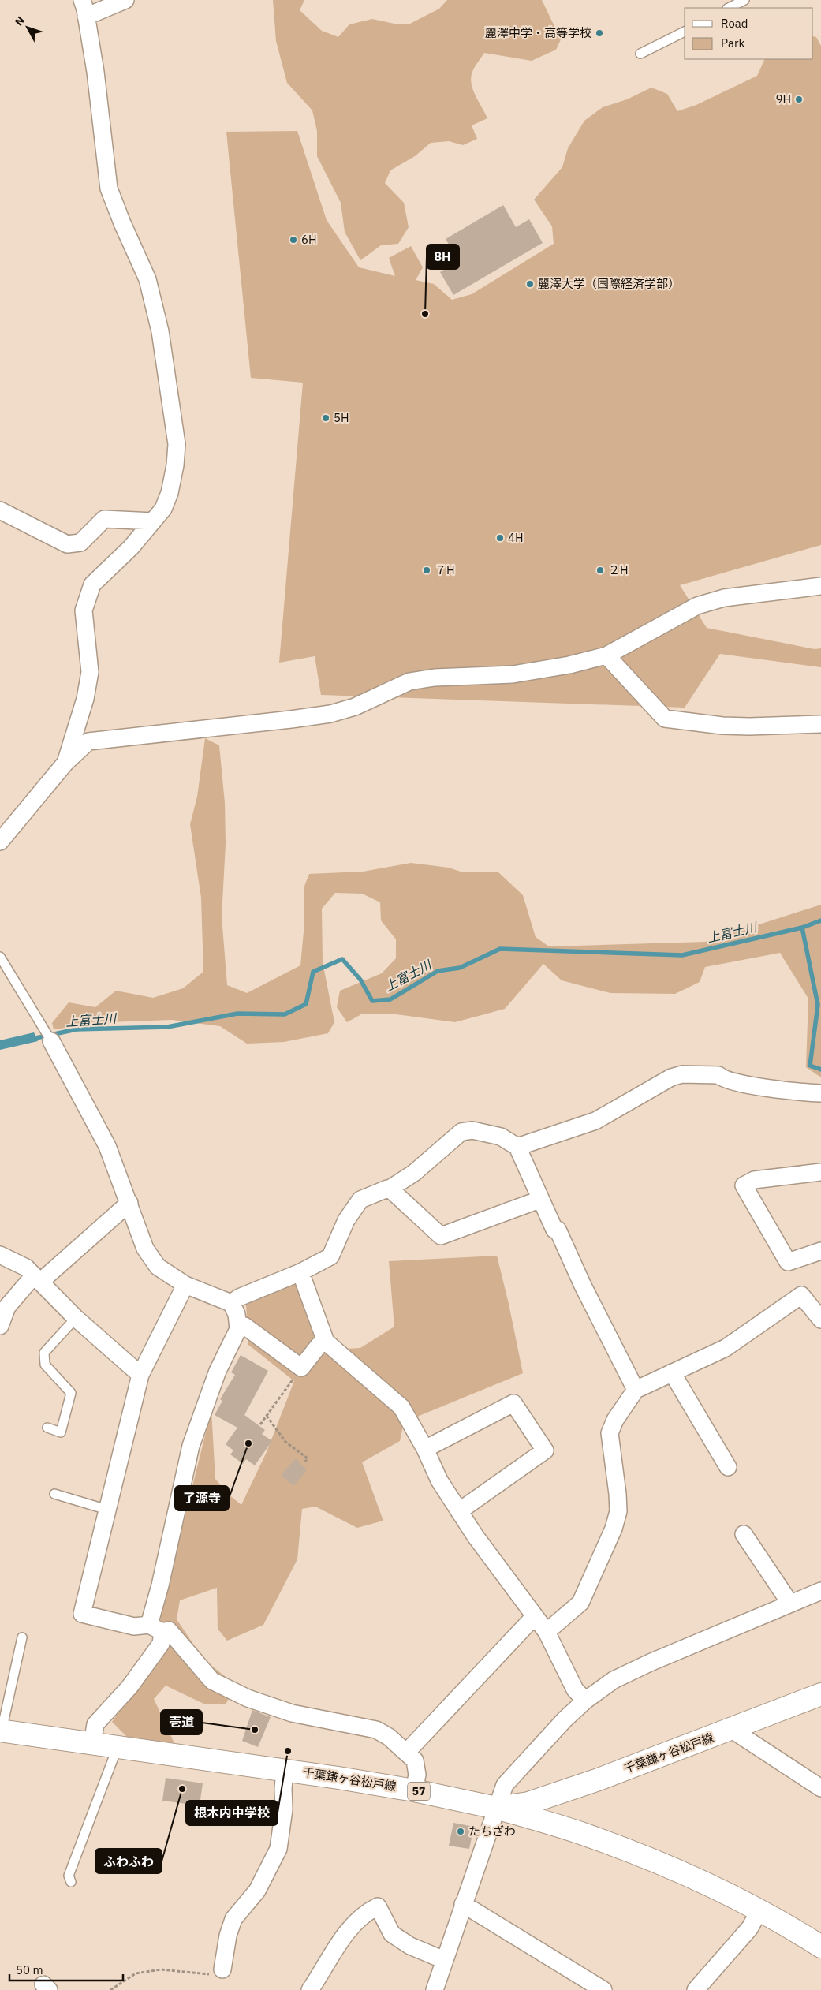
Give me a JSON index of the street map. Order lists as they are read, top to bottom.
{
  "streets": {
    "main road": ["千葉鎌ヶ谷松戸線", "57"]
  },
  "water": ["上富士川"],
  "places": [
    "麗澤中学・高等学校",
    "9H",
    "6H",
    "麗澤大学（国際経済学部）",
    "8H",
    "5H",
    "4H",
    "７H",
    "２H",
    "了源寺",
    "壱道",
    "根木内中学校",
    "ふわふわ",
    "たちざわ"
  ],
  "legend": ["Road", "Park"],
  "scale_bar": "50 m",
  "north": "top left"
}
